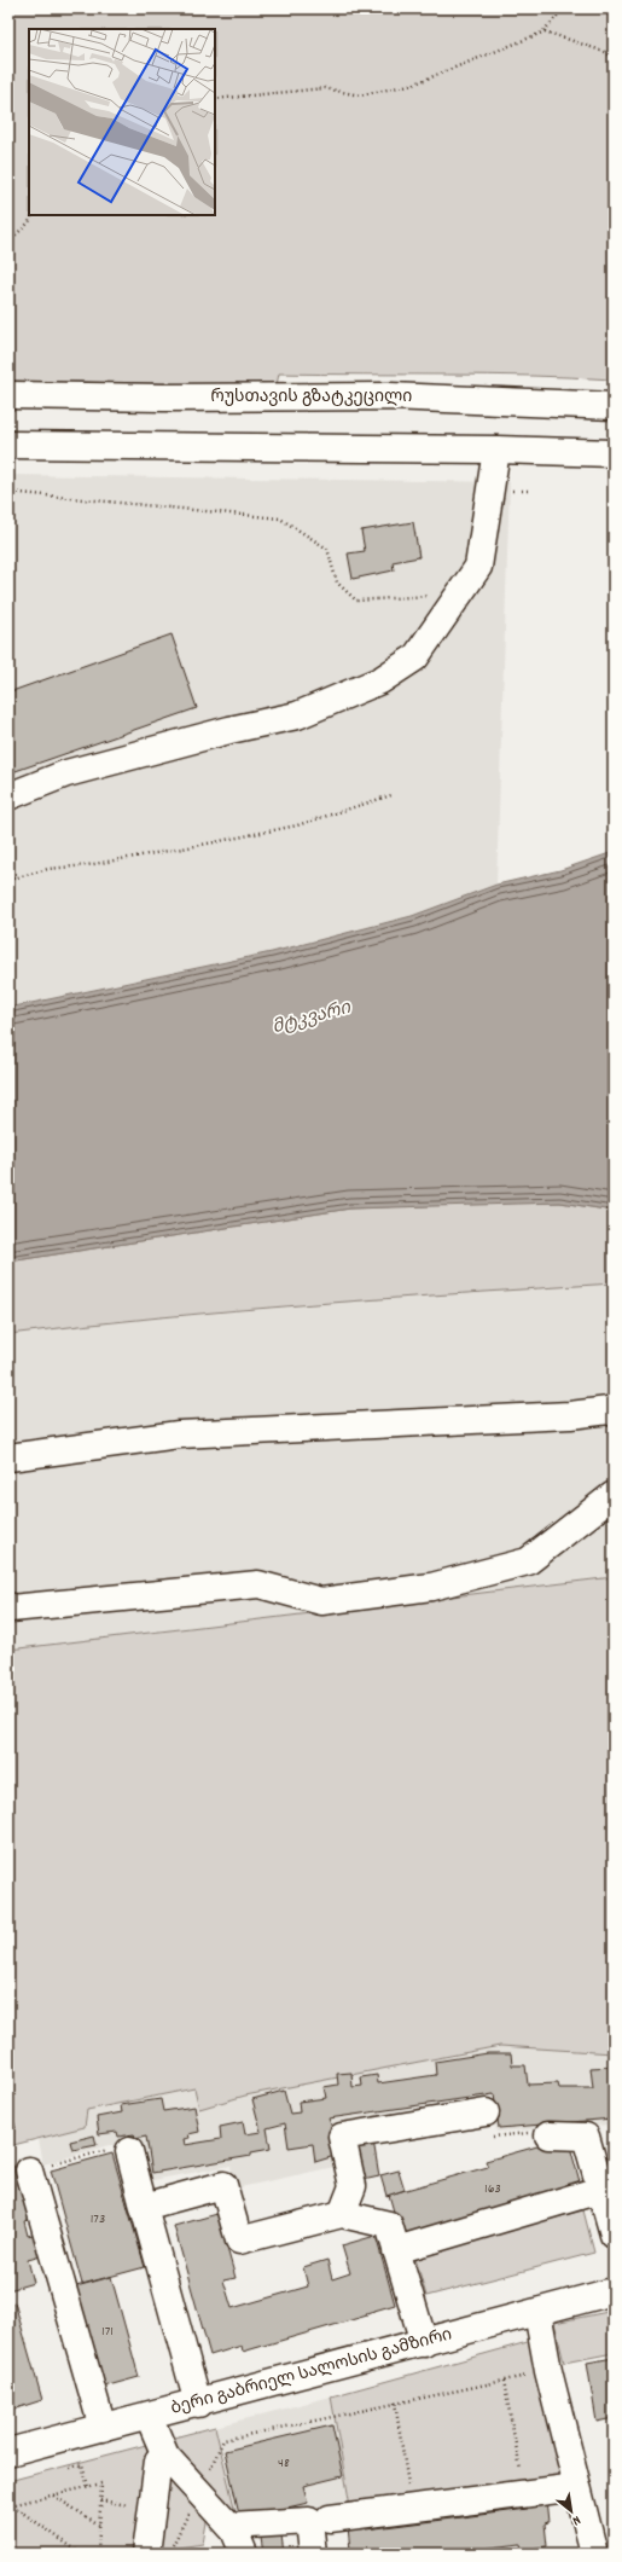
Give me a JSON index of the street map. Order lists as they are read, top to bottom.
{
  "streets": {
    "main road": ["რუსთავის გზატკეცილი", "ბერი გაბრიელ სალოსის გამზირი"]
  },
  "water": ["მტკვარი"],
  "house_numbers": [
    "163",
    "173",
    "171",
    "48"
  ],
  "north": "bottom right"
}
